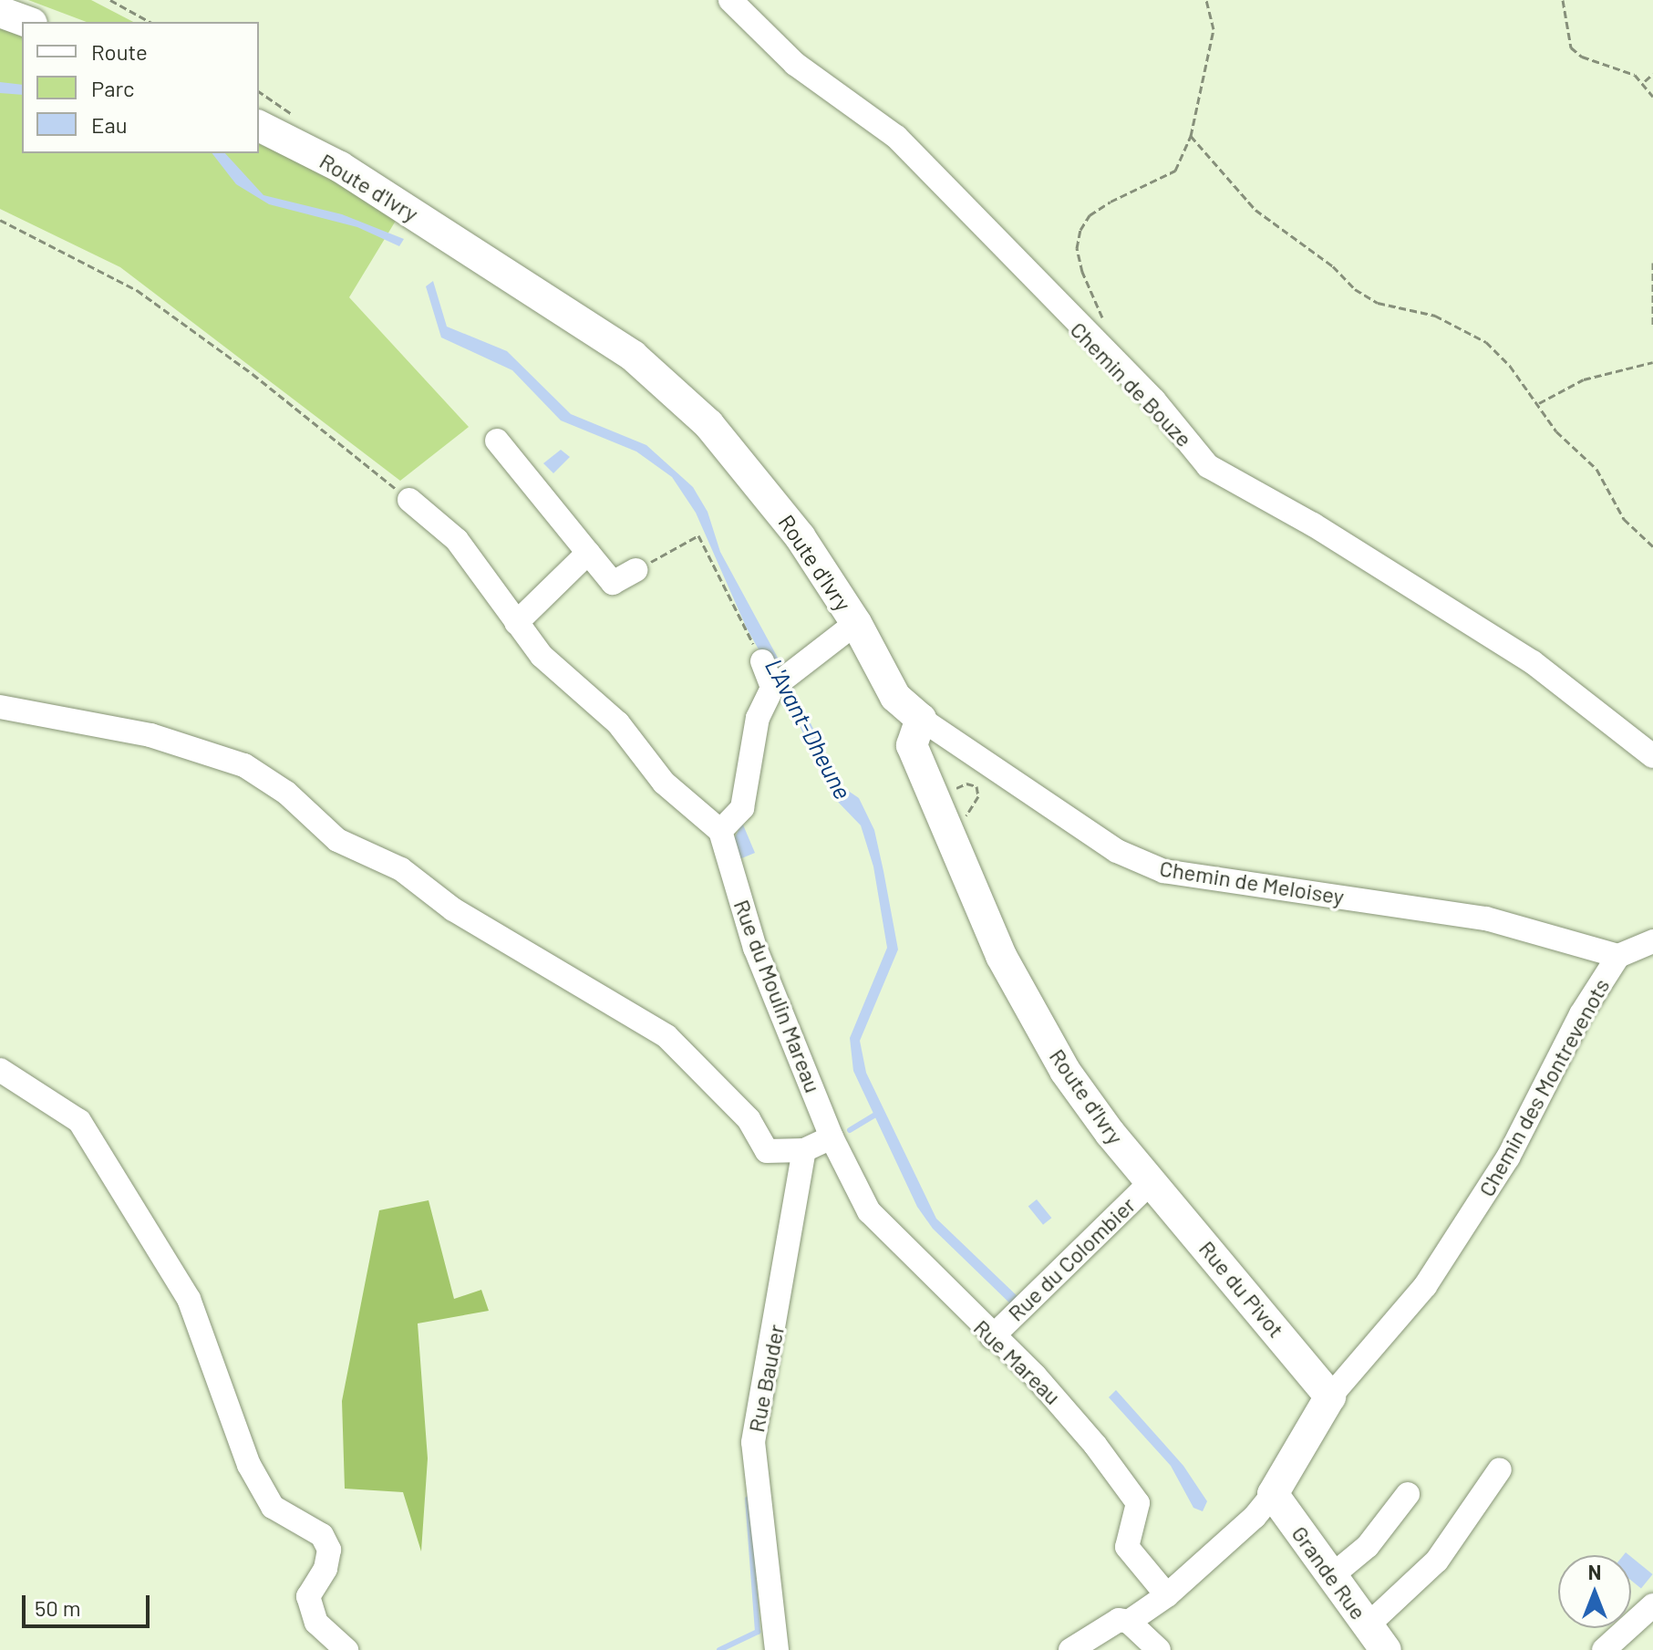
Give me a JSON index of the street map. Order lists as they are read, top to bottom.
{
  "streets": {
    "main road": ["Route d'Ivry", "Rue du Pivot", "Grande Rue"],
    "street": [
      "Chemin de Bouze",
      "Chemin de Meloisey",
      "Rue du Moulin Mareau",
      "Chemin des Montrevenots",
      "Rue du Colombier",
      "Rue Mareau",
      "Rue Bauder"
    ]
  },
  "crossings": [
    ["Route d'Ivry", "Chemin de Meloisey"],
    ["Route d'Ivry", "Rue du Colombier"],
    ["Route d'Ivry", "Rue du Pivot"],
    ["Chemin de Meloisey", "Chemin des Montrevenots"],
    ["Rue du Moulin Mareau", "Rue Mareau"],
    ["Chemin des Montrevenots", "Rue du Pivot"],
    ["Rue du Colombier", "Rue du Pivot"],
    ["Rue du Colombier", "Rue Mareau"]
  ],
  "water": ["L'Avant-Dheune"],
  "legend": ["Route", "Parc", "Eau"],
  "scale_bar": "50 m",
  "north": "top"
}
